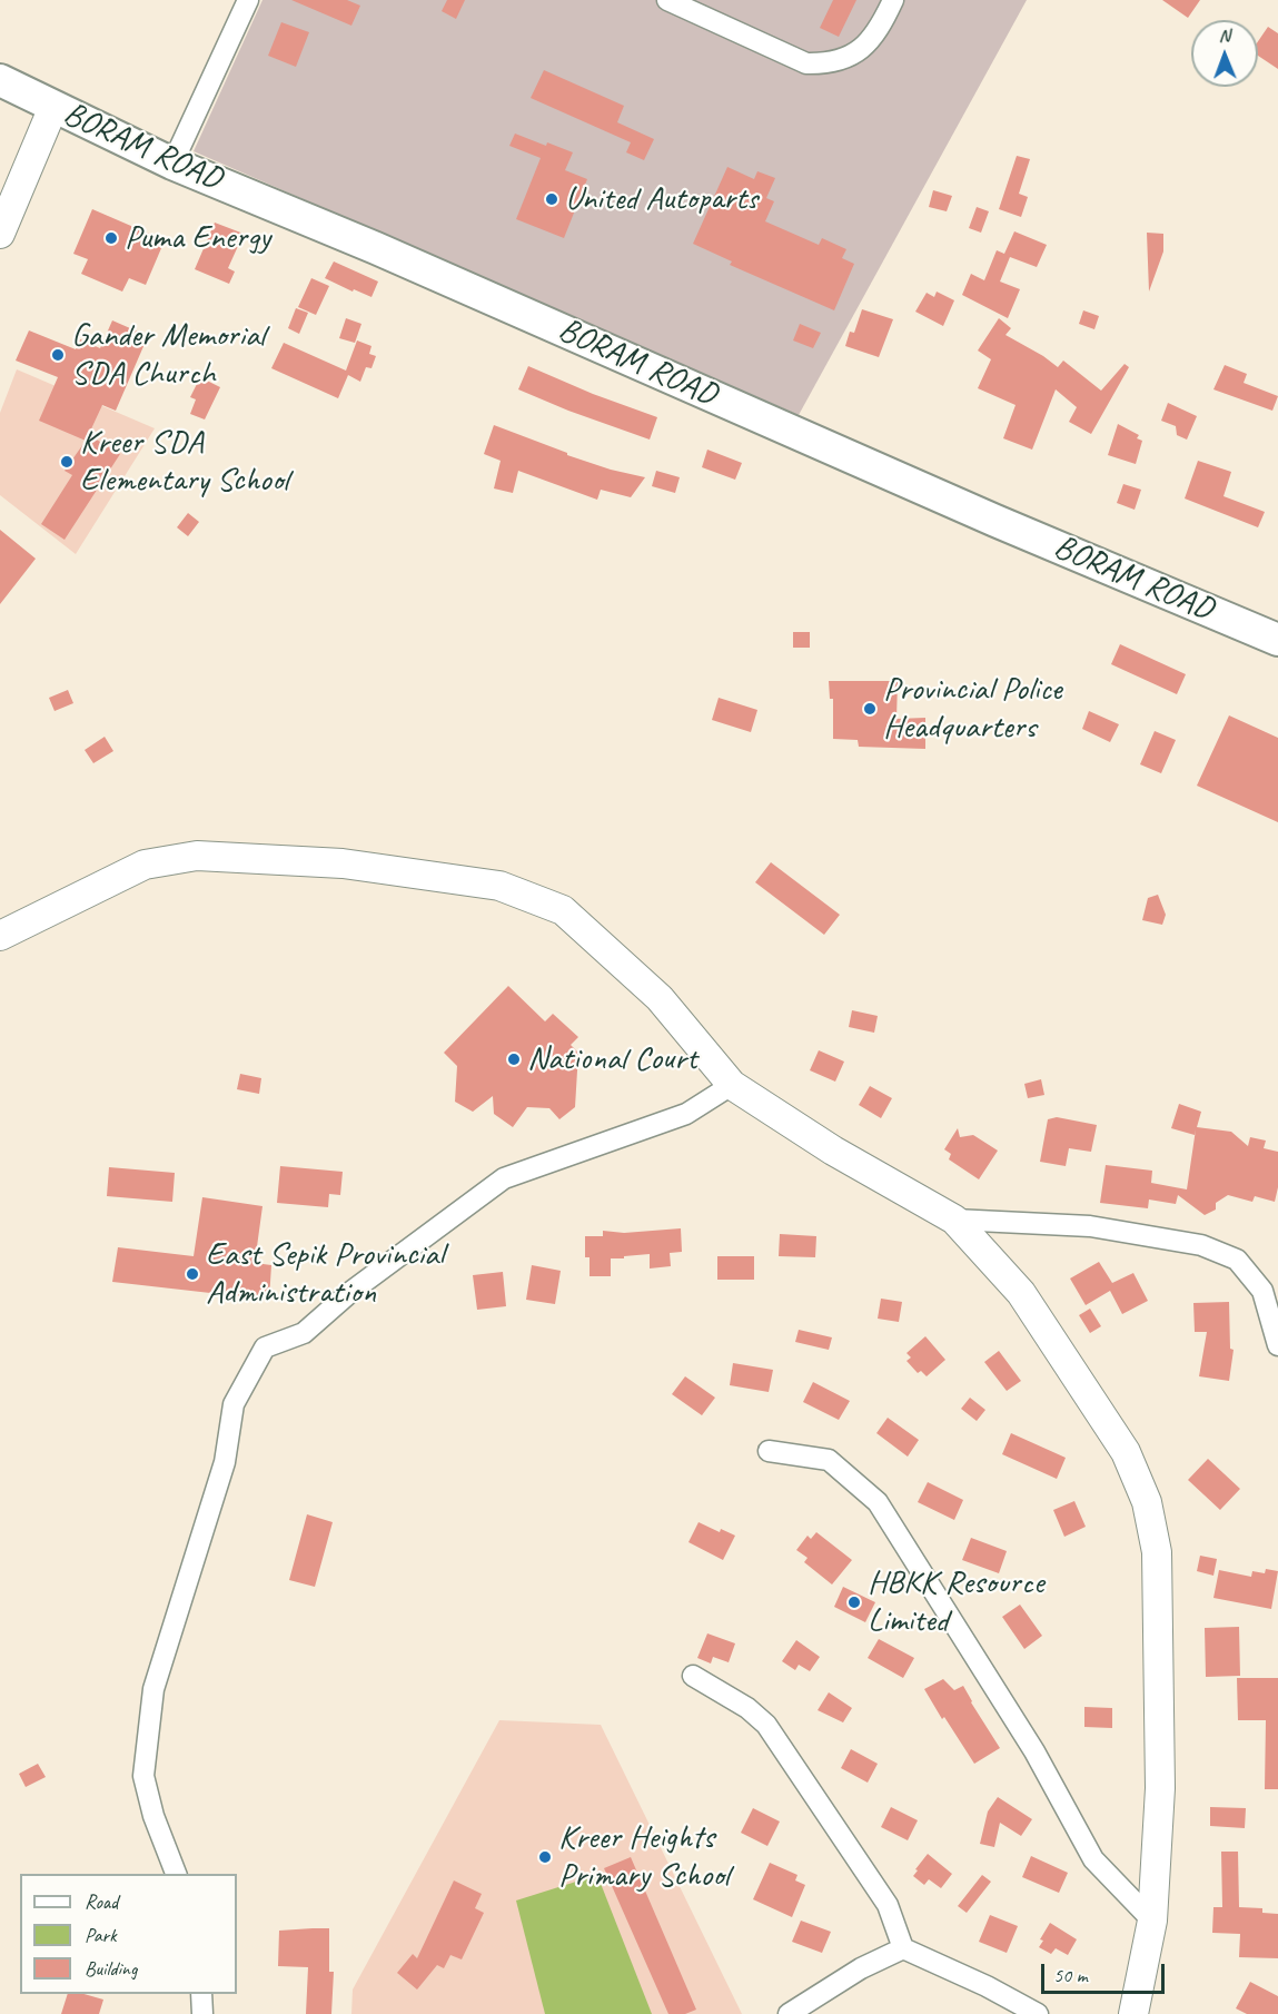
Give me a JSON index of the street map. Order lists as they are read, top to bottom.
{
  "streets": {
    "main road": ["BORAM ROAD"]
  },
  "places": [
    "United Autoparts",
    "Puma Energy",
    "Gander Memorial SDA Church",
    "Kreer SDA Elementary School",
    "Provincial Police Headquarters",
    "National Court",
    "East Sepik Provincial Administration",
    "HBKK Resource Limited",
    "Kreer Heights Primary School"
  ],
  "legend": ["Road", "Park", "Building"],
  "scale_bar": "50 m",
  "north": "top"
}
